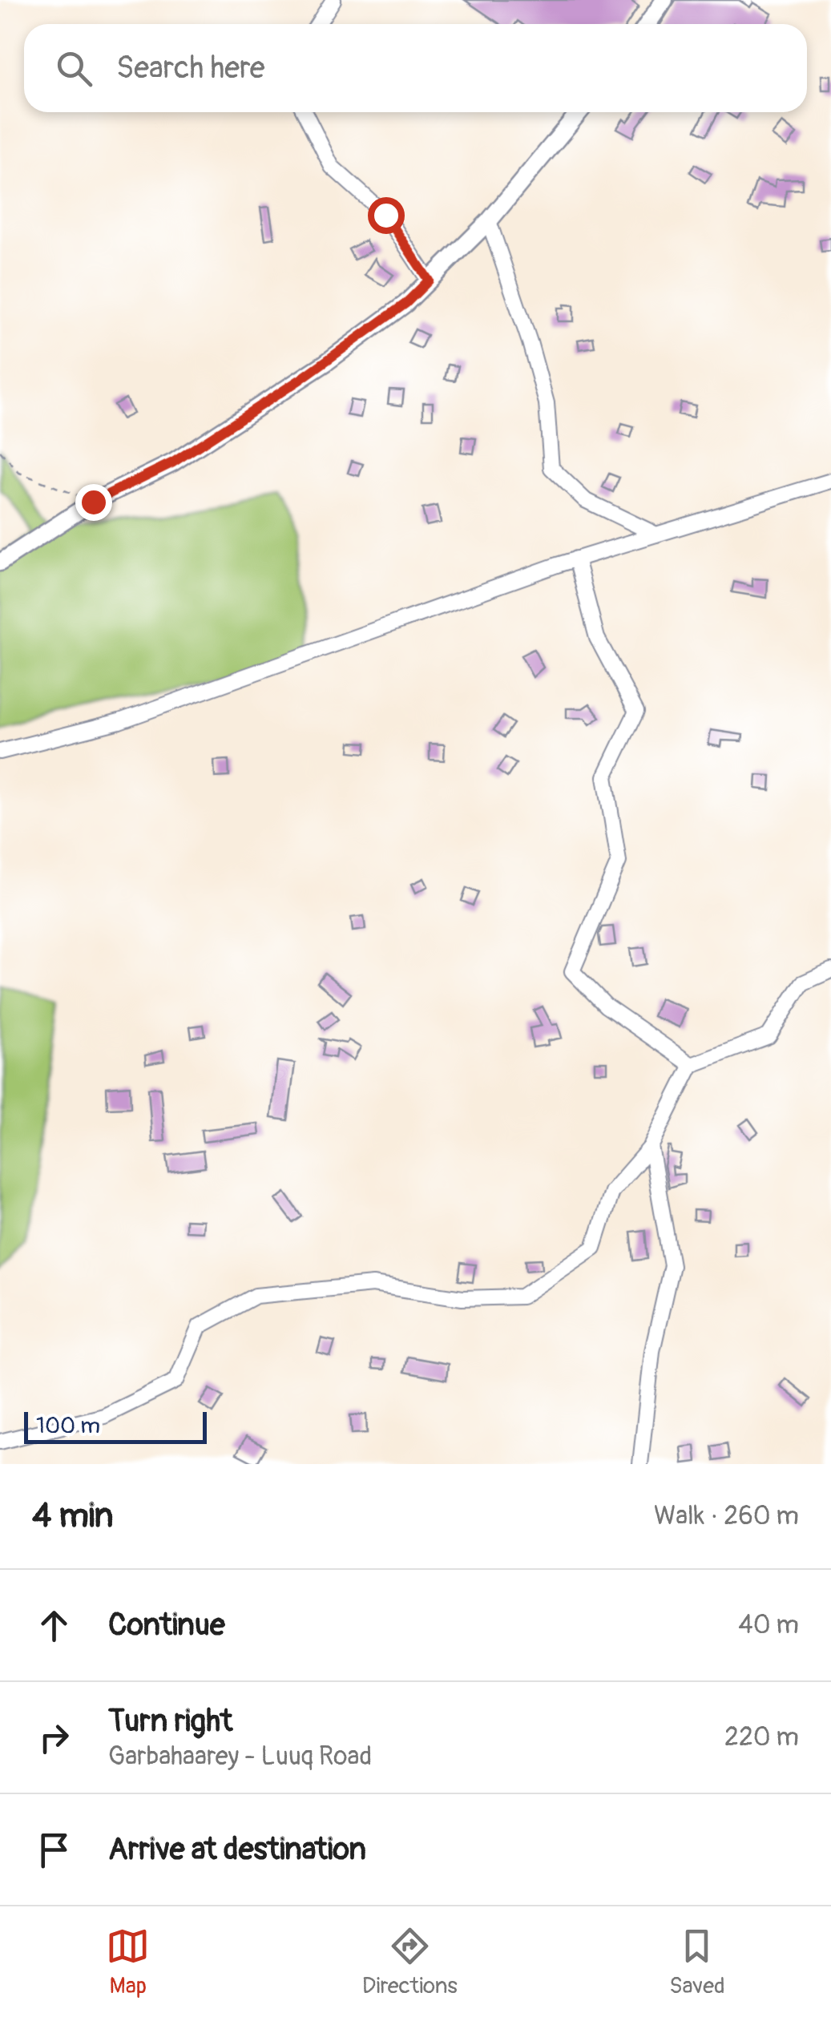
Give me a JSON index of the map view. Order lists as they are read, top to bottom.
{
  "scale_bar": "100 m",
  "page": {
    "search": "Search here",
    "scale": "100 m",
    "heading": ["4 min", "Walk · 260 m"],
    "list": [
      ["Continue", "40 m"],
      ["Turn right", "Garbahaarey - Luuq Road", "220 m"],
      "Arrive at destination"
    ],
    "nav": ["Map", "Directions", "Saved"]
  }
}
